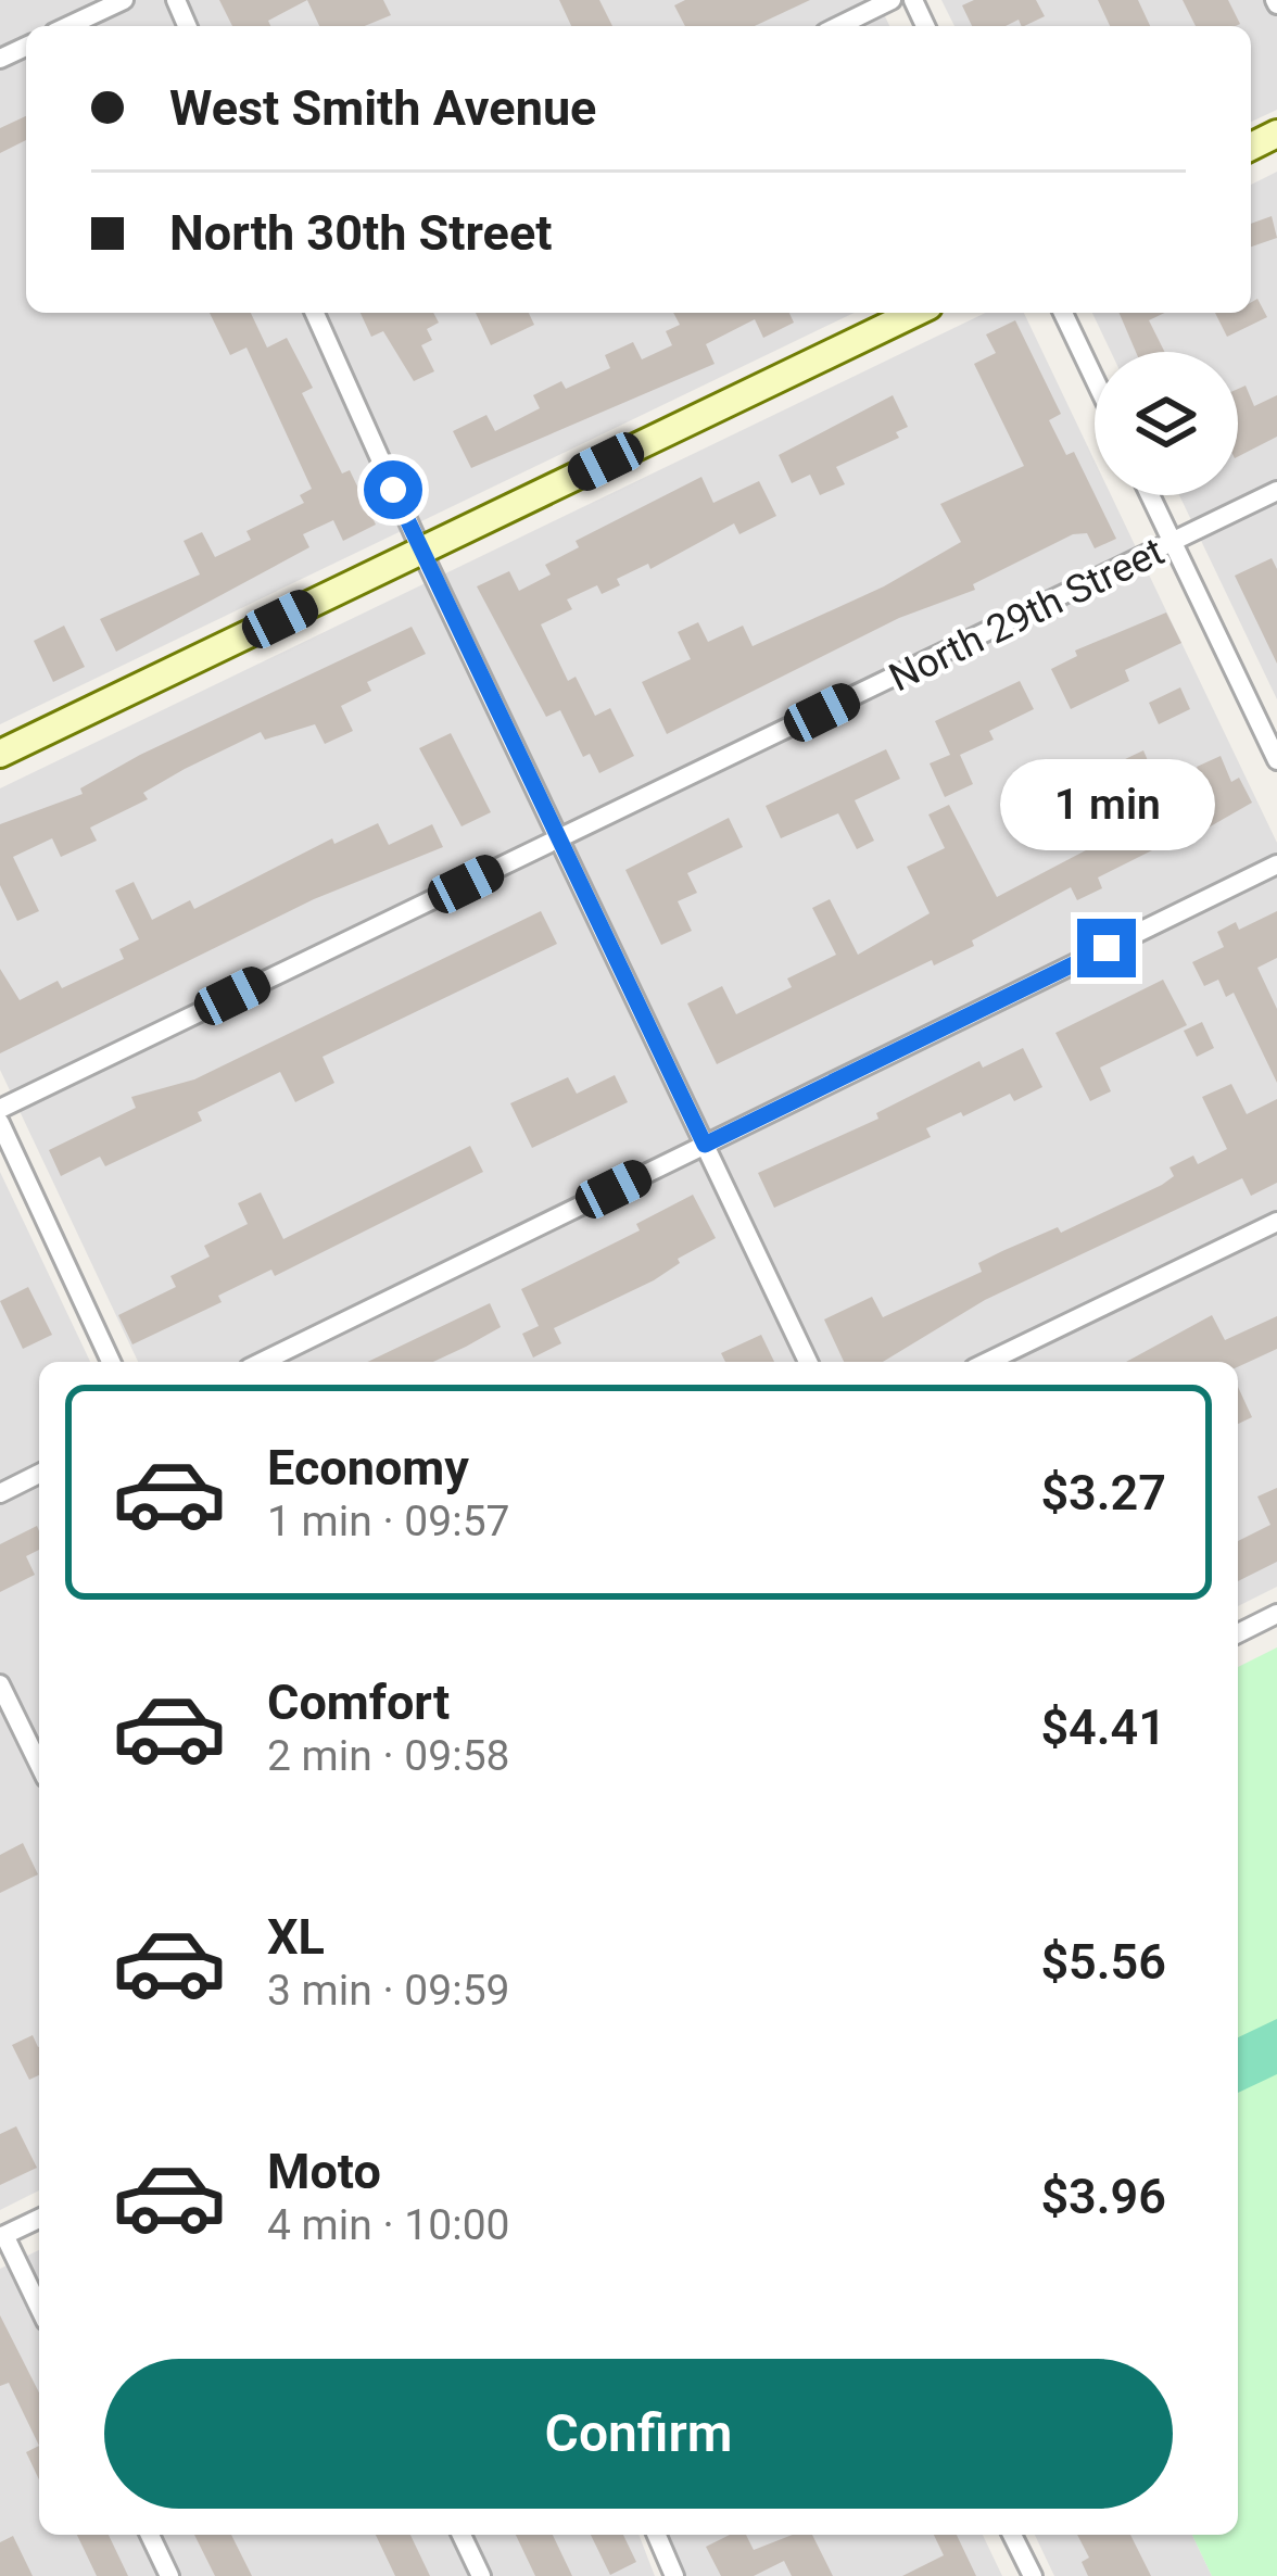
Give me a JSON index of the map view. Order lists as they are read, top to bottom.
{
  "streets": {
    "street": ["North 29th Street"]
  },
  "page": {
    "banner": ["West Smith Avenue", "North 30th Street"],
    "bubble": "1 min",
    "list": [
      {
        "name": "Economy",
        "note": "1 min · 09:57",
        "value": "$3.27"
      },
      {
        "name": "Comfort",
        "note": "2 min · 09:58",
        "value": "$4.41"
      },
      {
        "name": "XL",
        "note": "3 min · 09:59",
        "value": "$5.56"
      },
      {
        "name": "Moto",
        "note": "4 min · 10:00",
        "value": "$3.96"
      }
    ],
    "buttons": "Confirm"
  }
}
